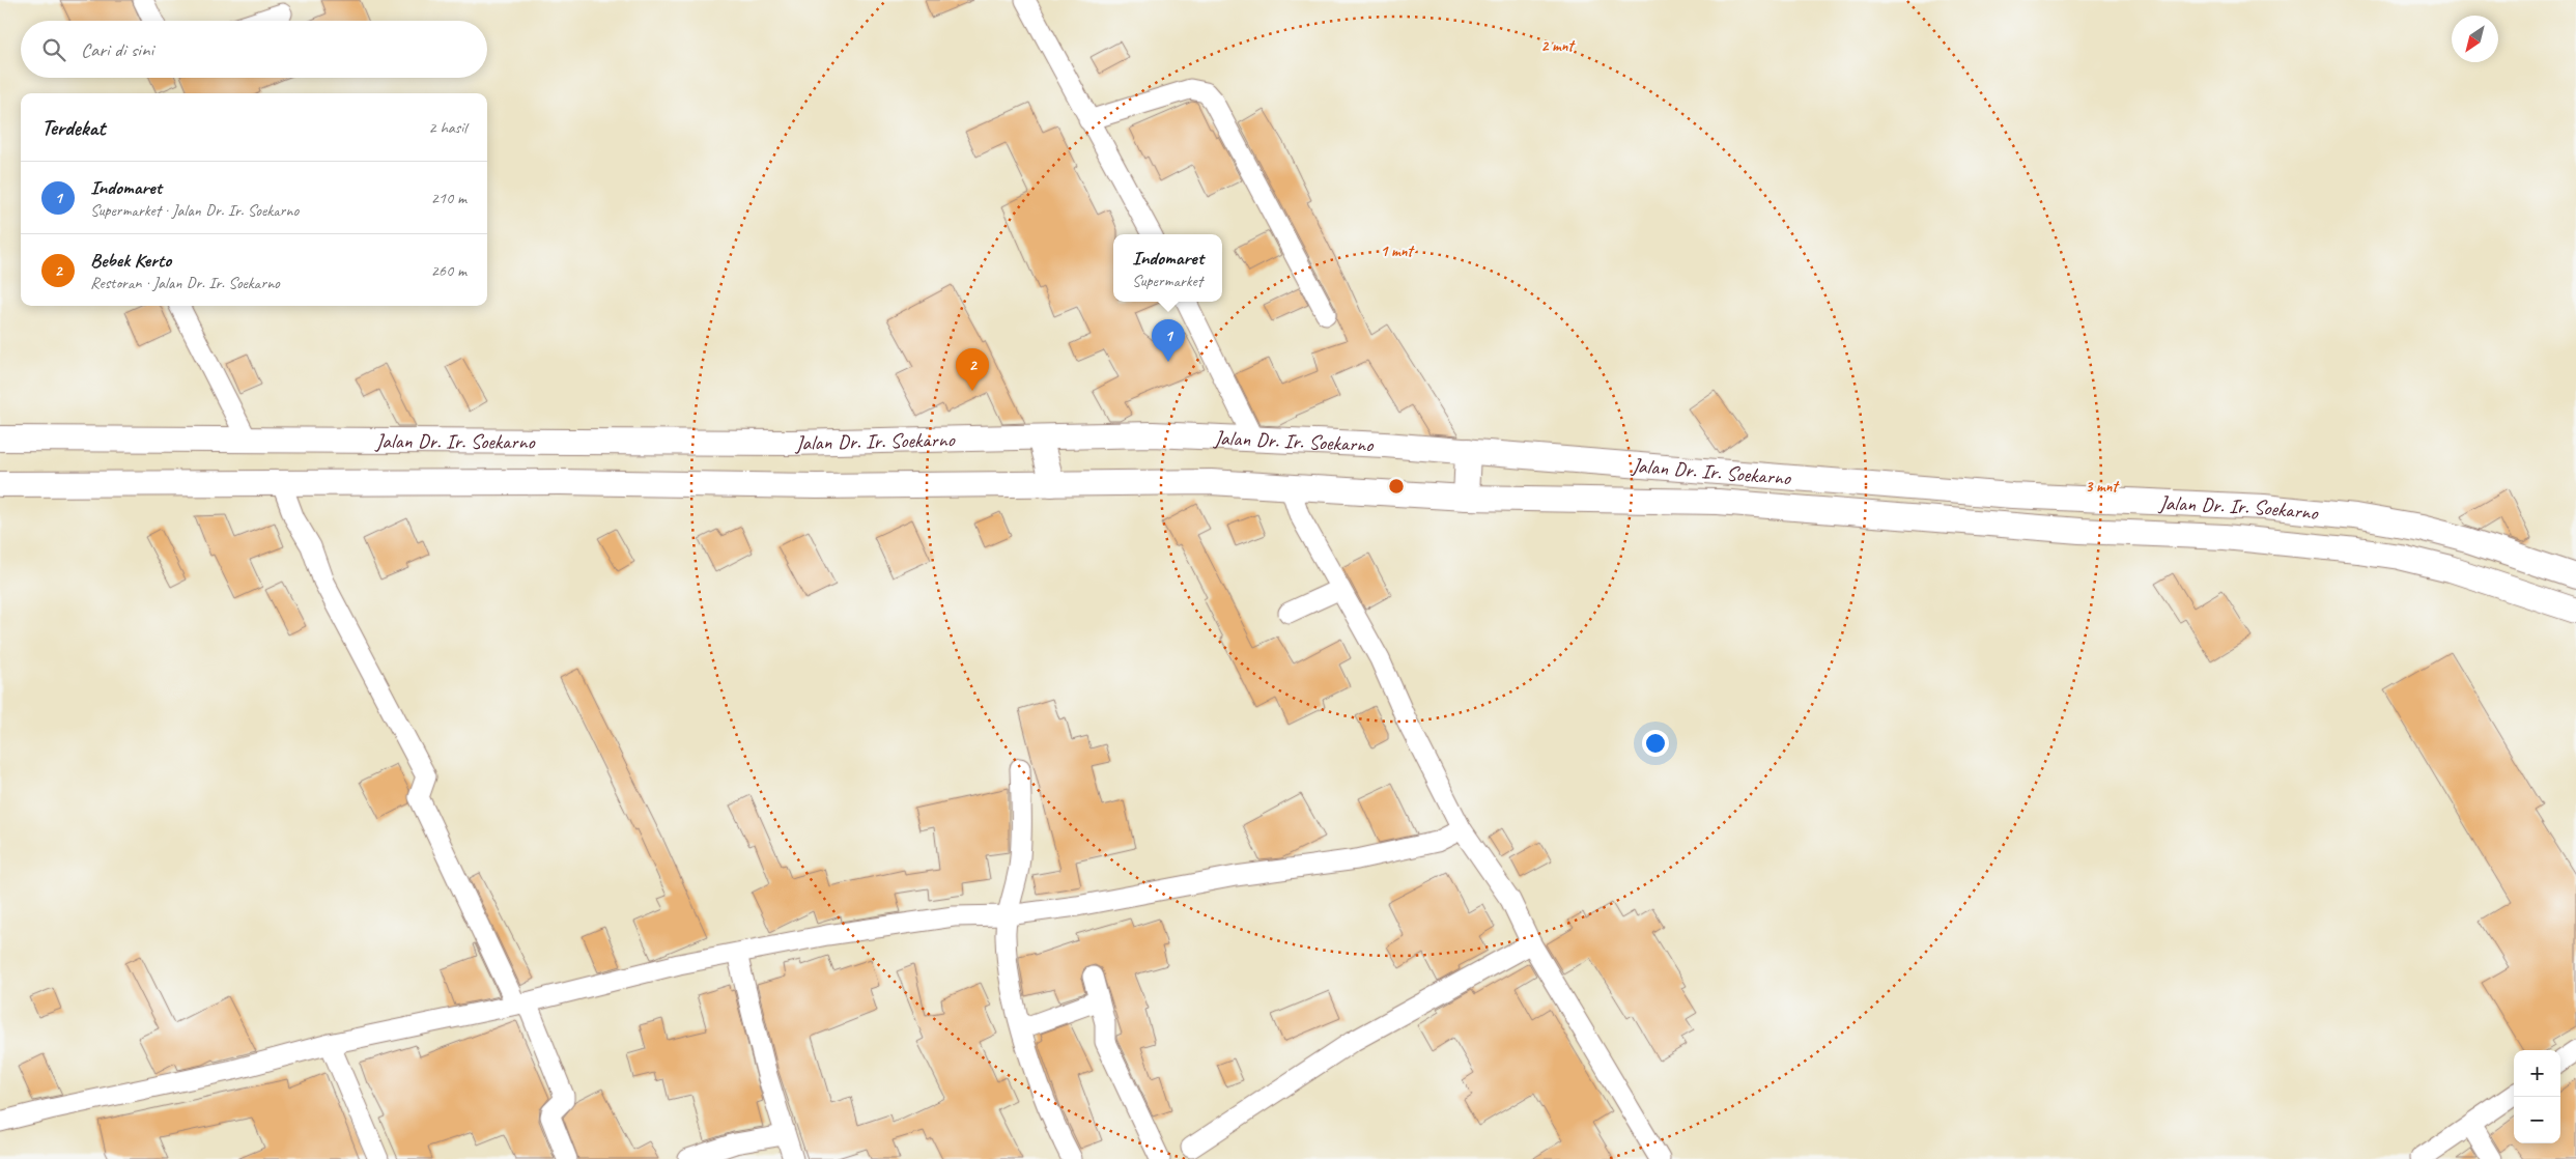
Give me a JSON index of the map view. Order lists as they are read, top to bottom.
{
  "streets": {
    "main road": ["Jalan Dr. Ir. Soekarno"]
  },
  "north": "bottom left",
  "page": {
    "search": "Cari di sini",
    "heading": ["Terdekat", "2 hasil"],
    "list": [
      {
        "mark": "1",
        "name": "Indomaret",
        "note": "Supermarket · Jalan Dr. Ir. Soekarno",
        "value": "210 m"
      },
      {
        "mark": "2",
        "name": "Bebek Kerto",
        "note": "Restoran · Jalan Dr. Ir. Soekarno",
        "value": "260 m"
      }
    ],
    "popup": ["Indomaret", "Supermarket"],
    "pins": ["1", "2"],
    "map_buttons": ["+", "−"]
  },
  "rings": ["2 mnt", "1 mnt", "3 mnt"]
}
